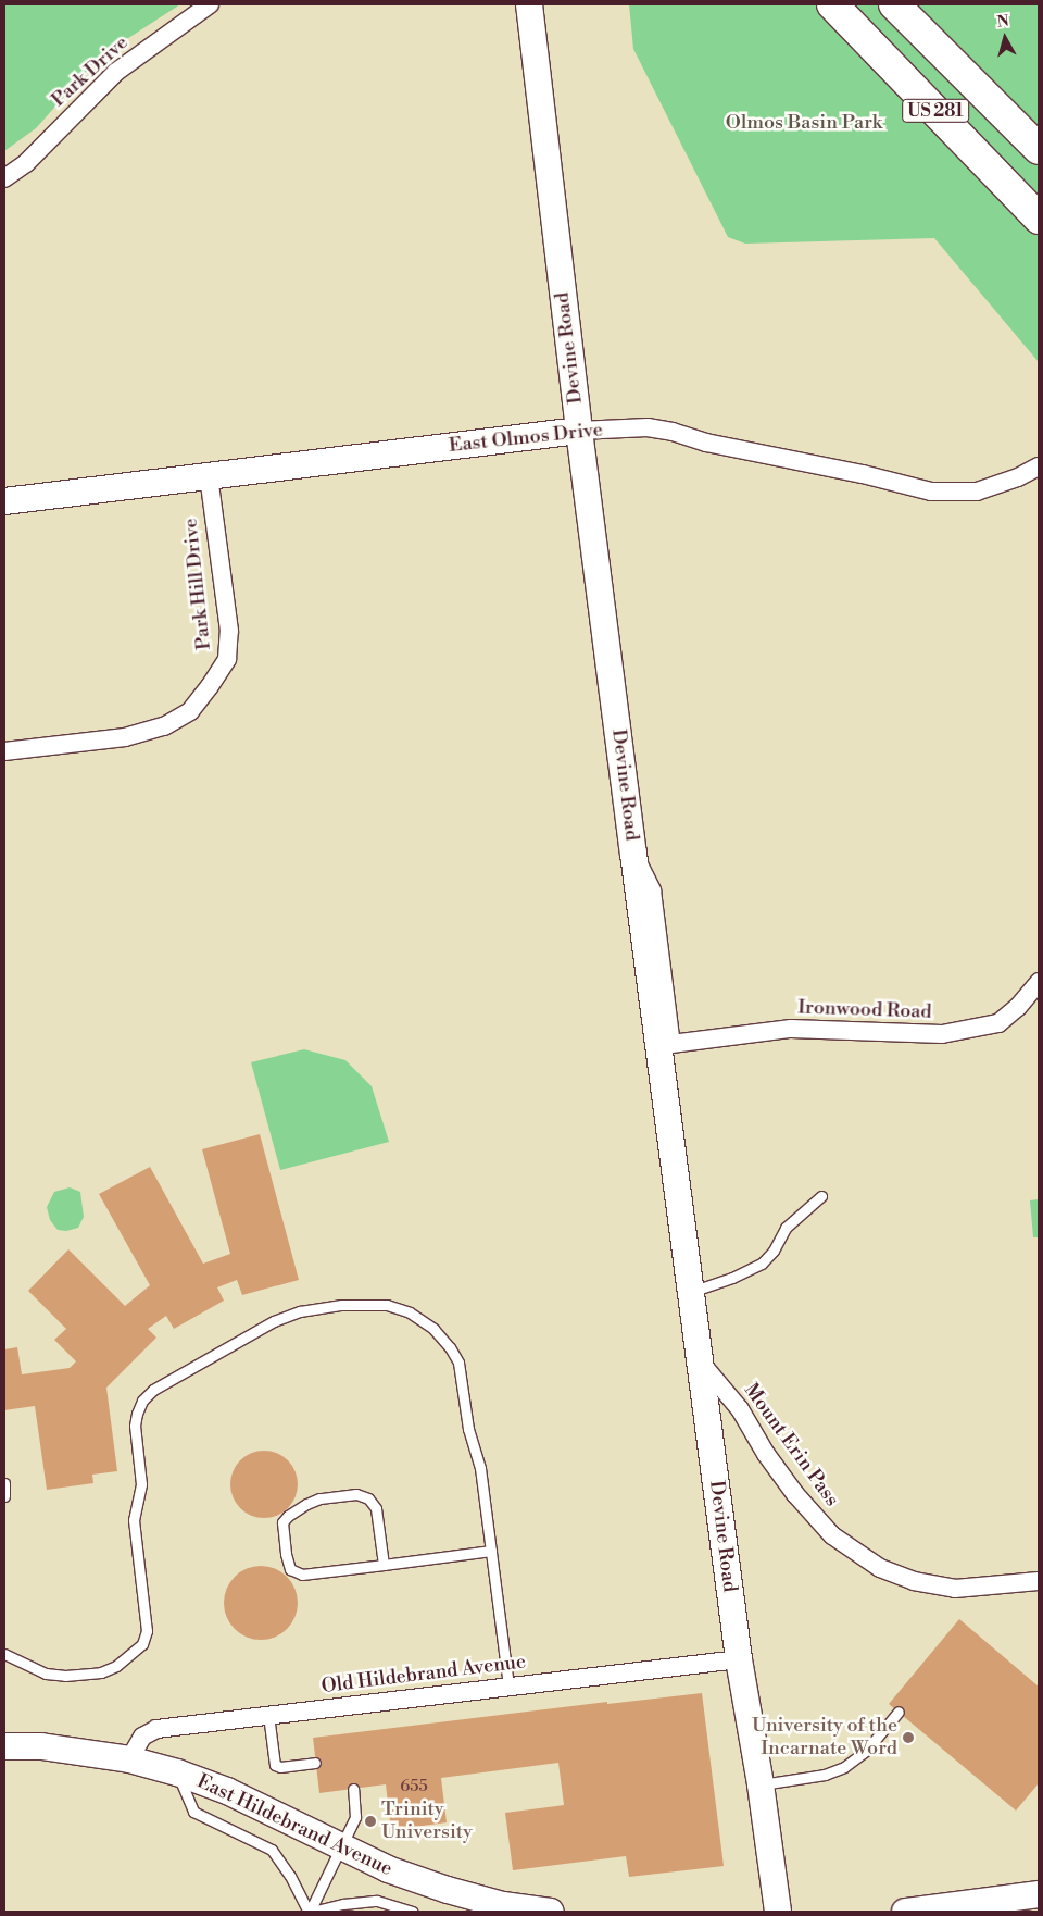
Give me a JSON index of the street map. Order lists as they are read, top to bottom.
{
  "streets": {
    "highway": ["US 281"],
    "street": [
      "Park Drive",
      "Devine Road",
      "East Olmos Drive",
      "Park Hill Drive",
      "Ironwood Road",
      "Mount Erin Pass",
      "Old Hildebrand Avenue",
      "East Hildebrand Avenue"
    ]
  },
  "crossings": [
    ["Devine Road", "East Olmos Drive"],
    ["Devine Road", "Ironwood Road"],
    ["Devine Road", "Mount Erin Pass"],
    ["Devine Road", "Old Hildebrand Avenue"],
    ["East Olmos Drive", "Park Hill Drive"],
    ["Old Hildebrand Avenue", "East Hildebrand Avenue"]
  ],
  "parks": ["Olmos Basin Park"],
  "places": ["University of the Incarnate Word", "Trinity University"],
  "house_numbers": ["655"],
  "north": "top"
}
